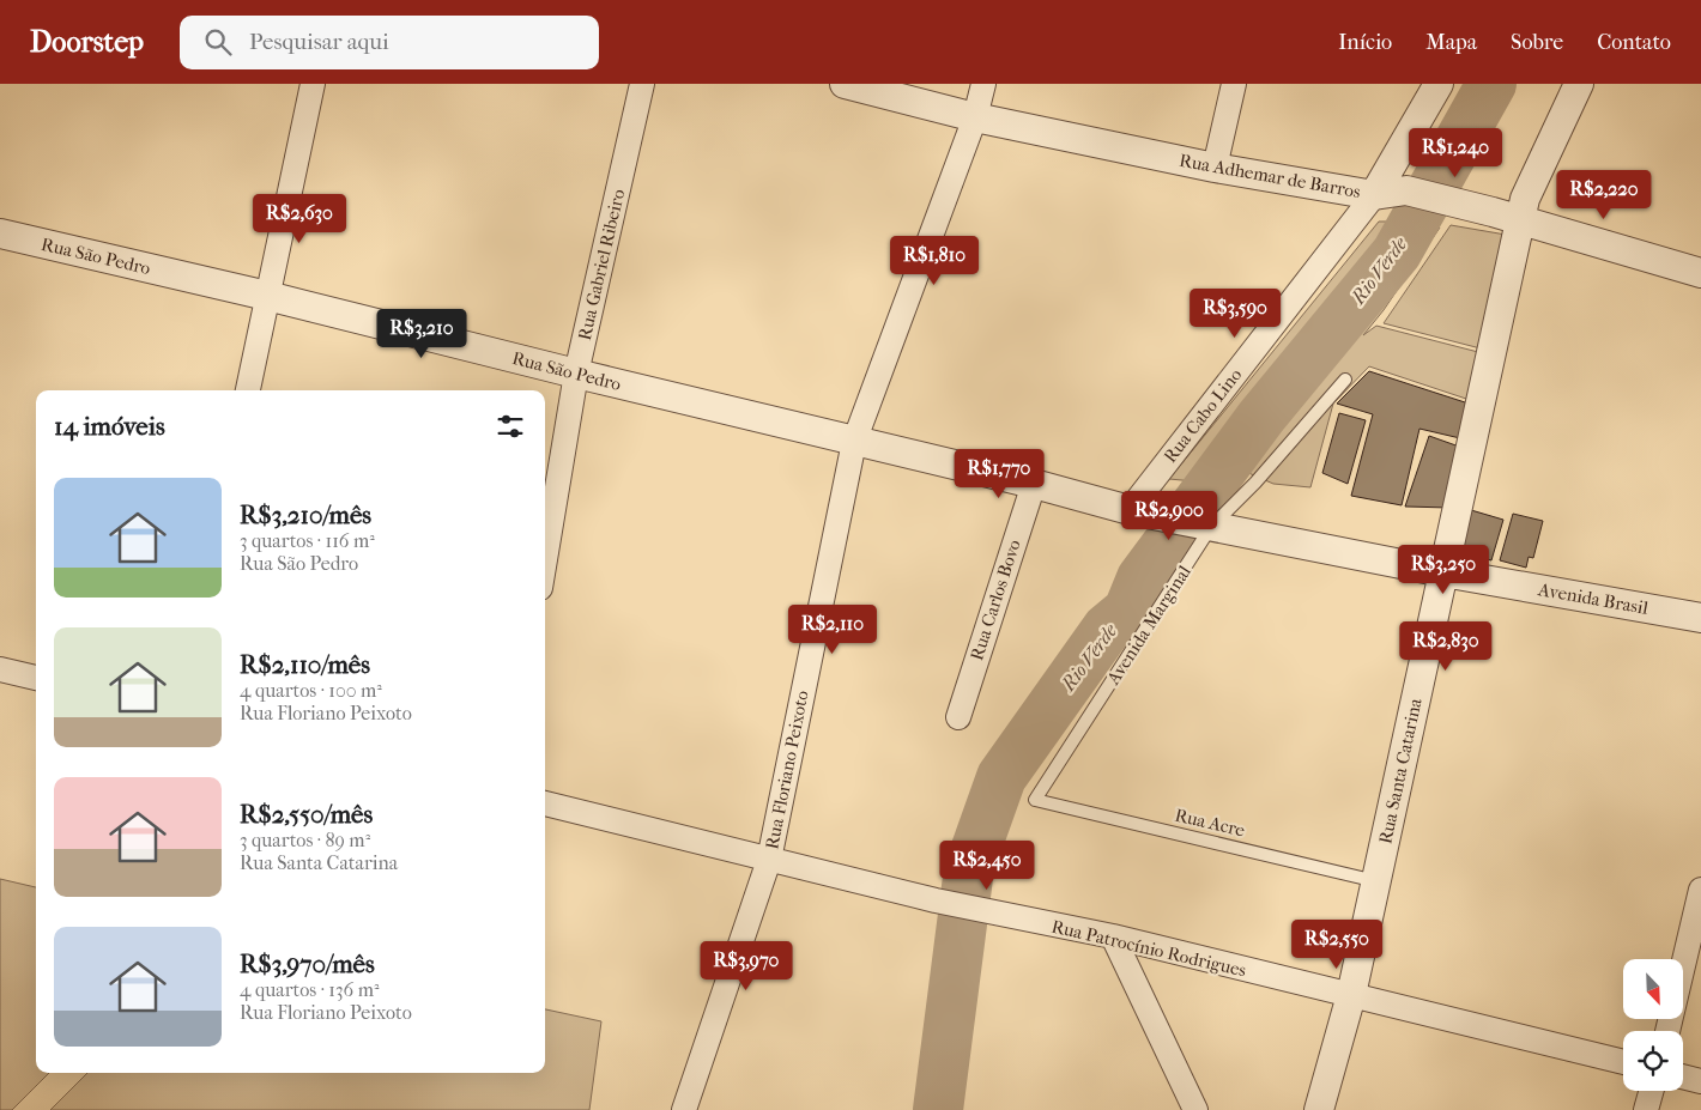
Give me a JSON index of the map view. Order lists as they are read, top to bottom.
{
  "streets": {
    "street": [
      "Rua Adhemar de Barros",
      "Rua São Pedro",
      "Rua Gabriel Ribeiro",
      "Rua Cabo Lino",
      "Avenida Brasil",
      "Rua Carlos Bovo",
      "Rua Floriano Peixoto",
      "Rua Santa Catarina",
      "Rua Patrocínio Rodrigues"
    ],
    "lane": ["Avenida Marginal", "Rua Acre"]
  },
  "crossings": [
    ["Rua Adhemar de Barros", "Rua Cabo Lino"],
    ["Rua Adhemar de Barros", "Rua Floriano Peixoto"],
    ["Rua Adhemar de Barros", "Rua Santa Catarina"],
    ["Rua São Pedro", "Rua Gabriel Ribeiro"],
    ["Rua São Pedro", "Avenida Brasil"],
    ["Rua São Pedro", "Rua Floriano Peixoto"],
    ["Rua Cabo Lino", "Avenida Brasil"],
    ["Avenida Brasil", "Rua Carlos Bovo"],
    ["Avenida Brasil", "Avenida Marginal"],
    ["Avenida Brasil", "Rua Floriano Peixoto"],
    ["Avenida Brasil", "Rua Santa Catarina"],
    ["Avenida Marginal", "Rua Acre"],
    ["Rua Floriano Peixoto", "Rua Patrocínio Rodrigues"],
    ["Rua Santa Catarina", "Rua Acre"],
    ["Rua Santa Catarina", "Rua Patrocínio Rodrigues"]
  ],
  "water": ["Rio Verde"],
  "north": "bottom right",
  "page": {
    "header": "Doorstep",
    "search": "Pesquisar aqui",
    "nav": [
      "Início",
      "Mapa",
      "Sobre",
      "Contato"
    ],
    "price": [
      "R$1,240",
      "R$2,220",
      "R$2,630",
      "R$1,810",
      "R$3,590",
      "R$3,210",
      "R$1,770",
      "R$2,900",
      "R$3,250",
      "R$2,110",
      "R$2,830",
      "R$2,450",
      "R$2,550",
      "R$3,970"
    ],
    "heading": "14 imóveis",
    "list": [
      {
        "name": "R$3,210/mês",
        "note": "3 quartos · 116 m² · Rua São Pedro"
      },
      {
        "name": "R$2,110/mês",
        "note": "4 quartos · 100 m² · Rua Floriano Peixoto"
      },
      {
        "name": "R$2,550/mês",
        "note": "3 quartos · 89 m² · Rua Santa Catarina"
      },
      {
        "name": "R$3,970/mês",
        "note": "4 quartos · 136 m² · Rua Floriano Peixoto"
      }
    ]
  }
}
